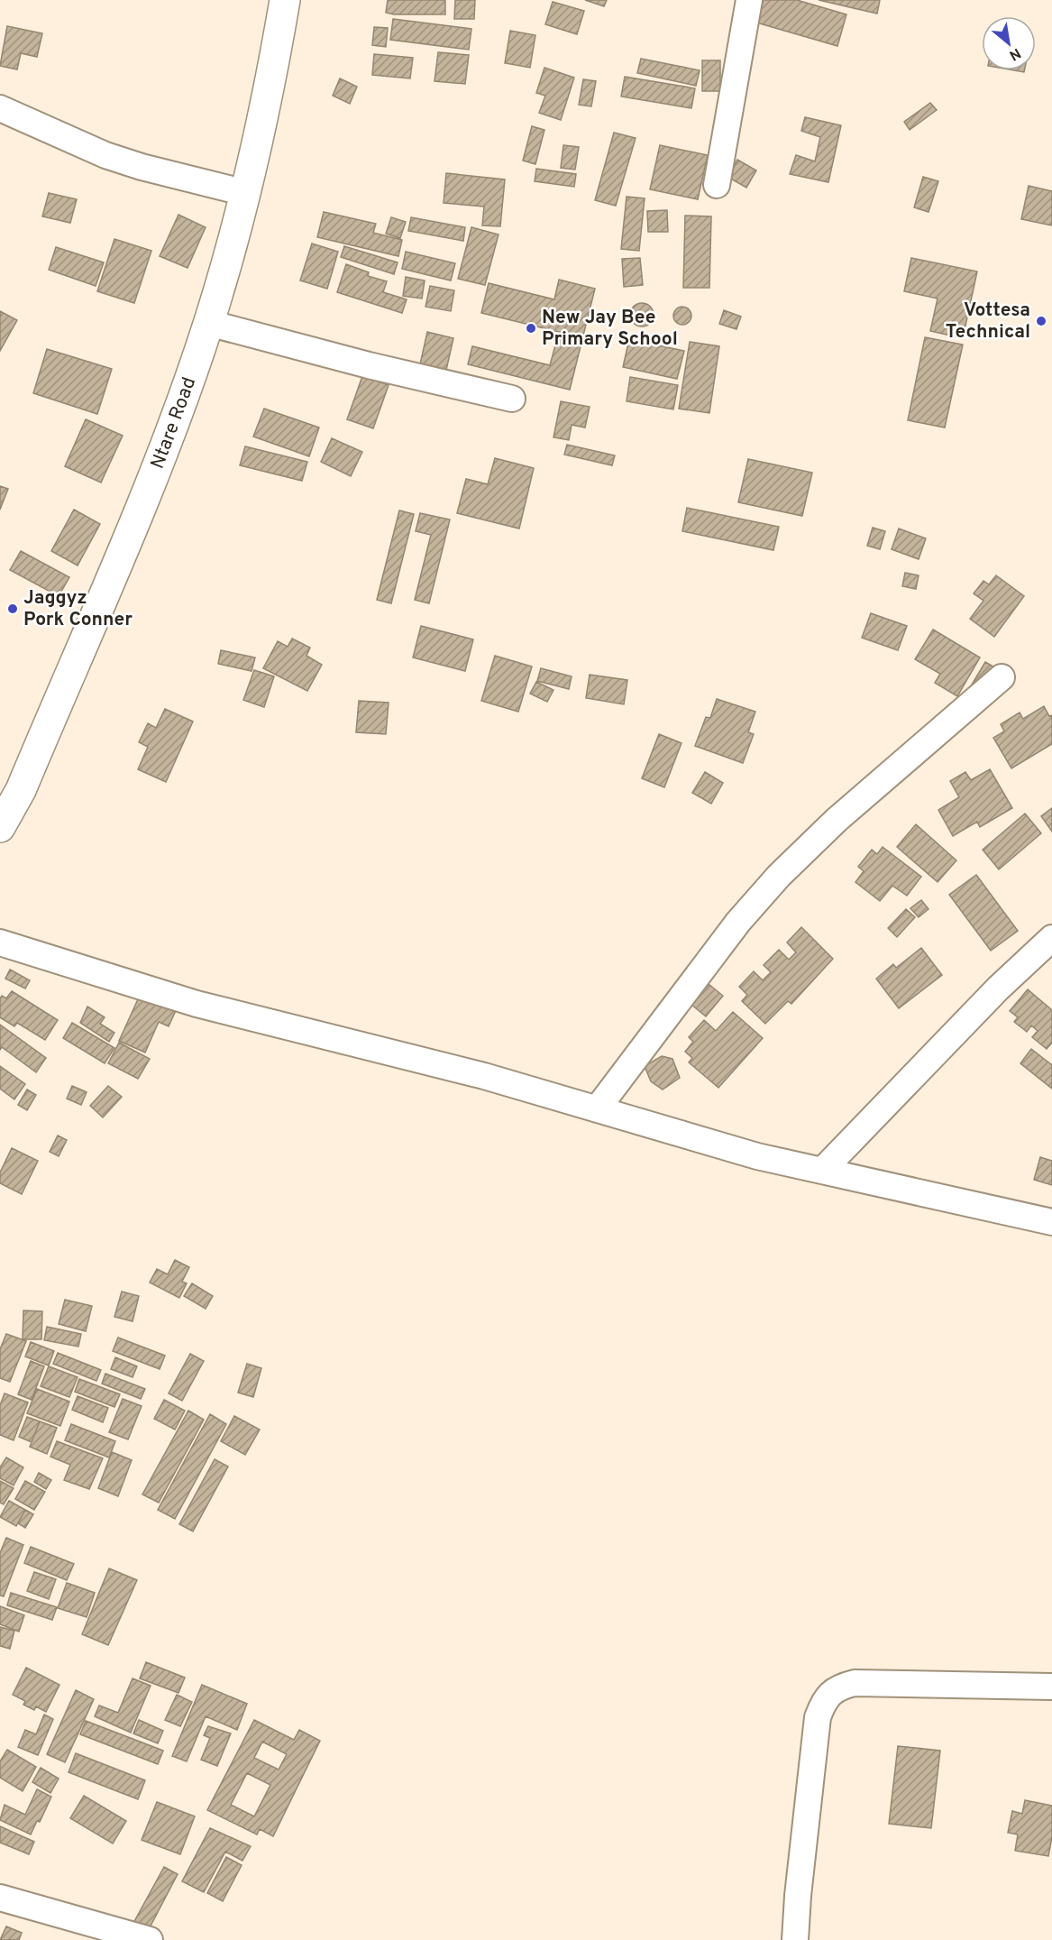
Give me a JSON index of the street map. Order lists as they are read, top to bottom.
{
  "streets": {
    "main road": ["Ntare Road"]
  },
  "places": ["Vottesa Technical", "New Jay Bee Primary School", "Jaggyz Pork Conner"],
  "north": "bottom right"
}
